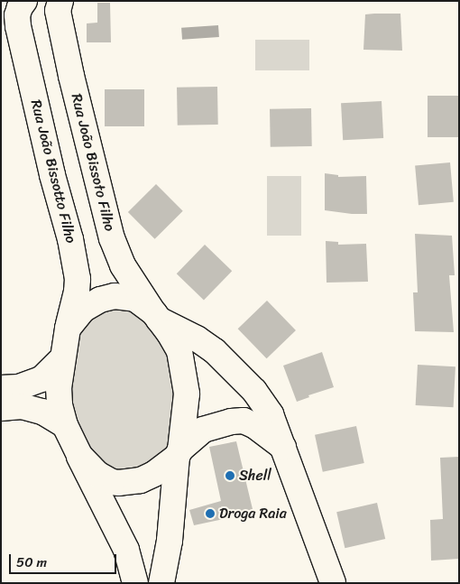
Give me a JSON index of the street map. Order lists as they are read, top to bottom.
{
  "streets": {
    "main road": ["Rua João Bissoto Filho", "Rua João Bissotto Filho"]
  },
  "crossings": [
    ["Rua João Bissoto Filho", "Rua João Bissotto Filho"]
  ],
  "places": ["Shell", "Droga Raia"],
  "scale_bar": "50 m"
}
